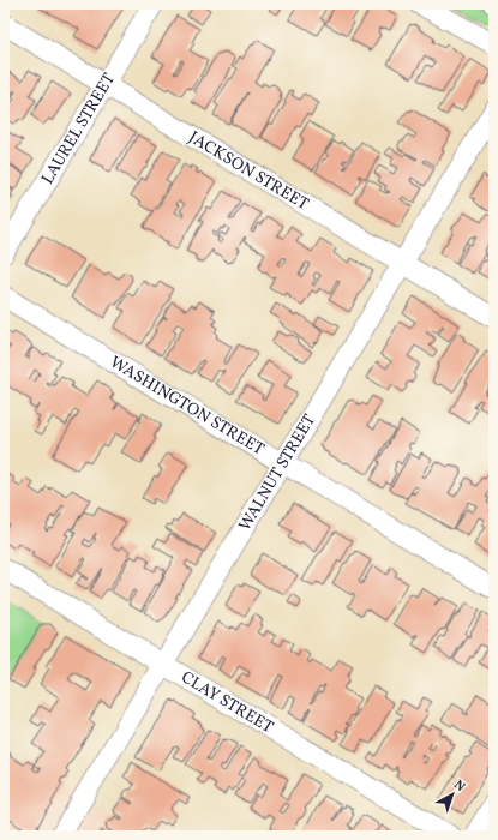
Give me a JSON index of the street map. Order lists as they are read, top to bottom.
{
  "streets": {
    "street": [
      "LAUREL STREET",
      "JACKSON STREET",
      "WASHINGTON STREET",
      "WALNUT STREET",
      "CLAY STREET"
    ]
  },
  "crossings": [
    ["LAUREL STREET", "JACKSON STREET"],
    ["JACKSON STREET", "WALNUT STREET"],
    ["WASHINGTON STREET", "WALNUT STREET"],
    ["WALNUT STREET", "CLAY STREET"]
  ],
  "north": "top right"
}
